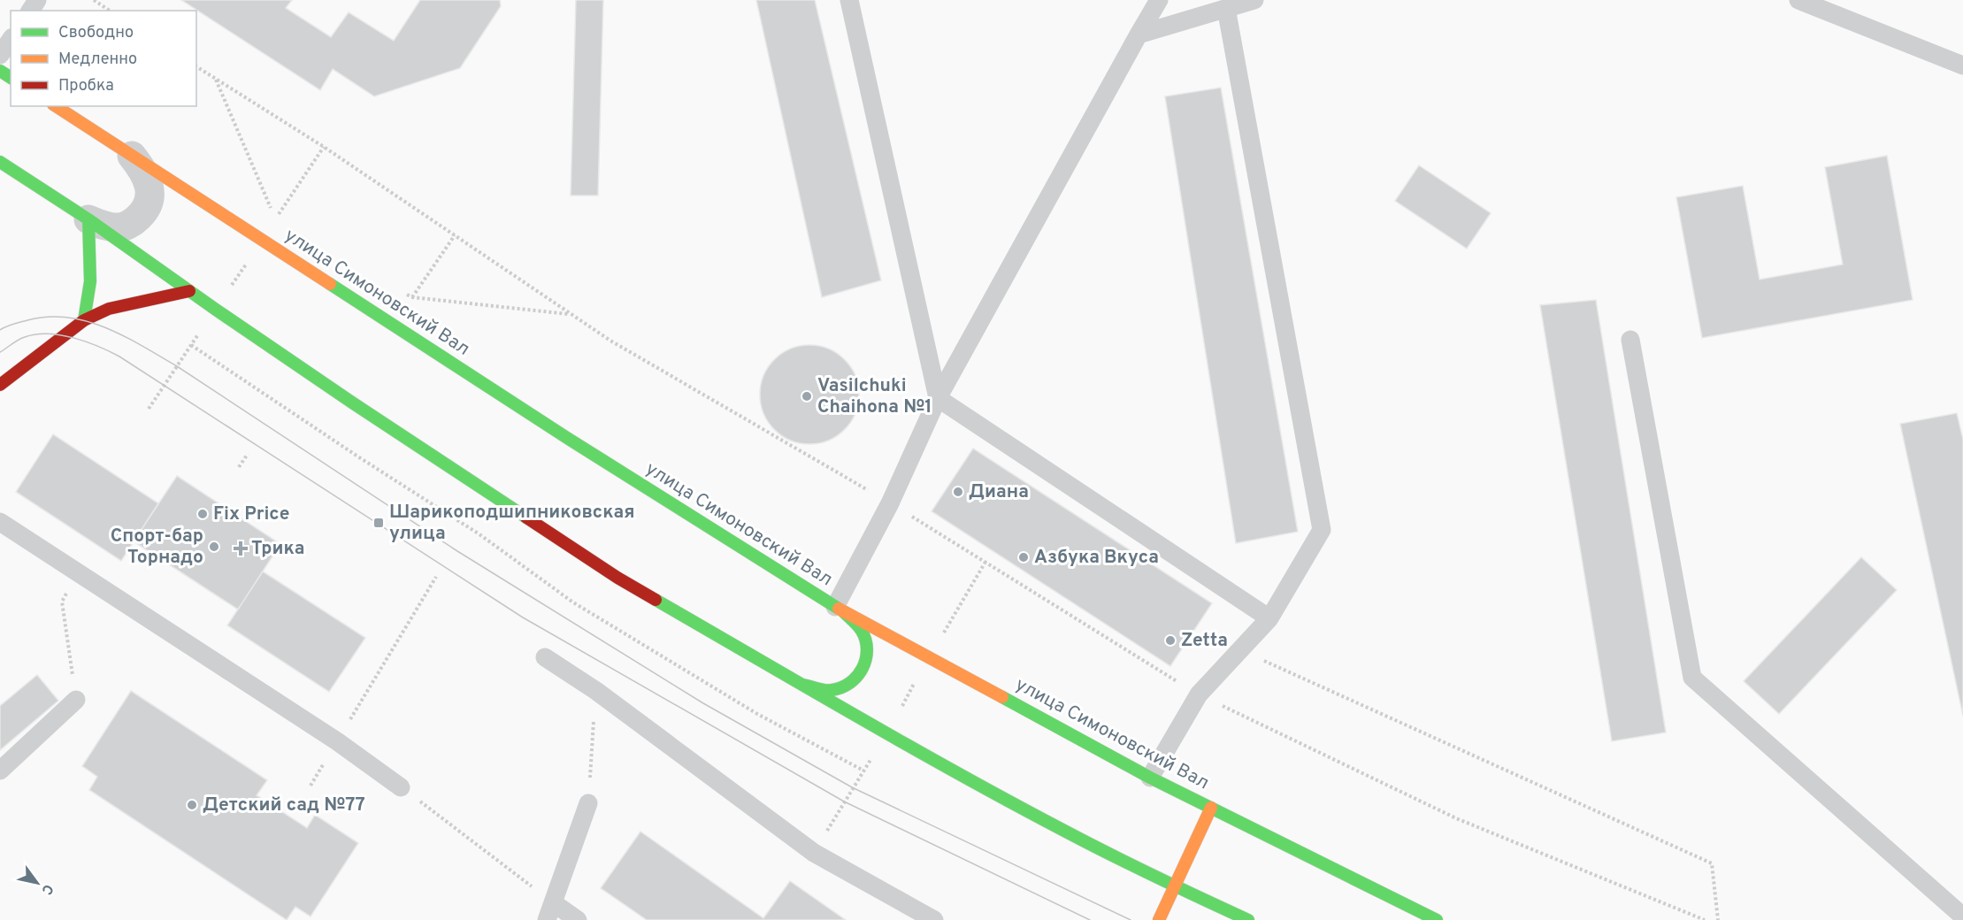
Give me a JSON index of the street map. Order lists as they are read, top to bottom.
{
  "streets": {
    "main road": ["улица Симоновский Вал"]
  },
  "places": {
    "other": [
      "Vasilchuki Chaihona №1",
      "Диана",
      "Fix Price",
      "Спорт-бар Торнадо",
      "Азбука Вкуса",
      "Zetta",
      "Детский сад №77"
    ],
    "transit": ["Шарикоподшипниковская улица"],
    "health": ["Трика"]
  },
  "legend": ["Свободно", "Медленно", "Пробка"],
  "north": "bottom right"
}
